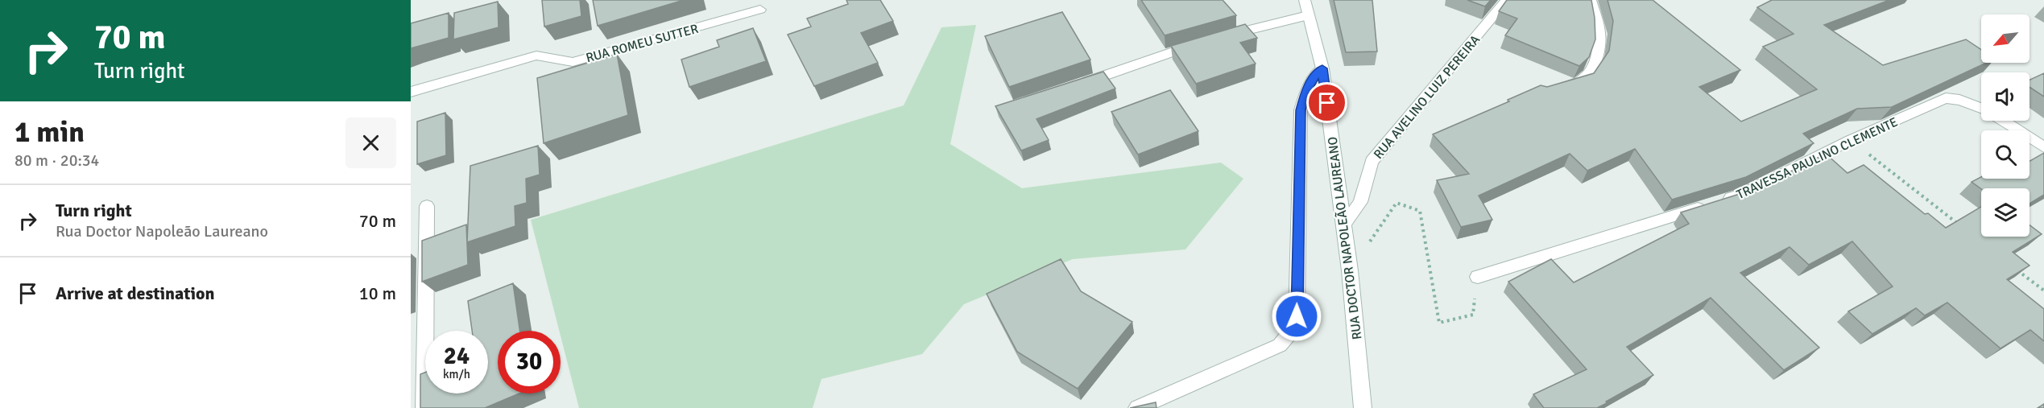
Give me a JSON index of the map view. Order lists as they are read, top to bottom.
{
  "streets": {
    "street": [
      "RUA ROMEU SUTTER",
      "RUA AVELINO LUIZ PEREIRA",
      "TRAVESSA PAULINO CLEMENTE",
      "RUA DOCTOR NAPOLEÃO LAUREANO"
    ]
  },
  "crossings": [
    ["RUA AVELINO LUIZ PEREIRA", "RUA DOCTOR NAPOLEÃO LAUREANO"]
  ],
  "north": "bottom left",
  "page": {
    "turn": ["70 m", "Turn right"],
    "heading": ["1 min", "80 m · 20:34"],
    "list": [
      {
        "name": "Turn right",
        "note": "Rua Doctor Napoleão Laureano",
        "value": "70 m"
      },
      {
        "name": "Arrive at destination",
        "value": "10 m"
      }
    ],
    "speed": "24 km/h",
    "limit": "30"
  }
}
